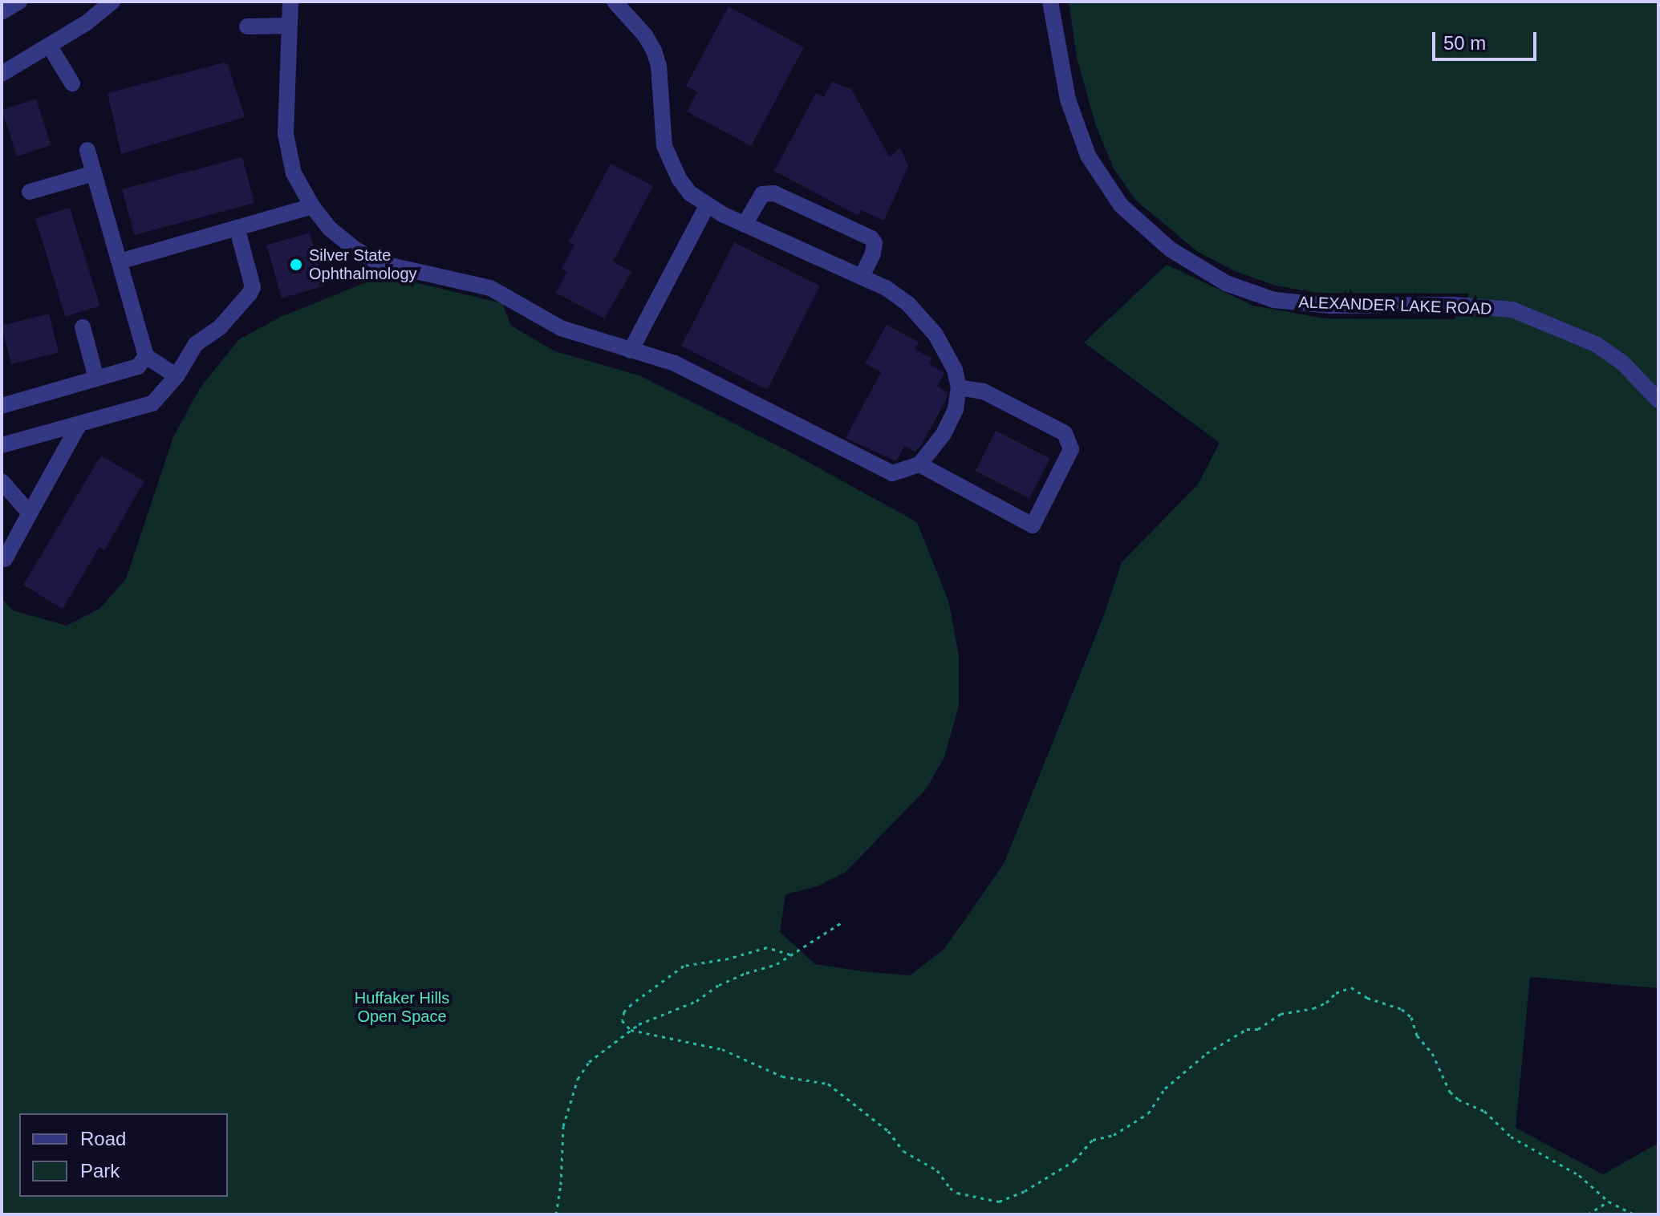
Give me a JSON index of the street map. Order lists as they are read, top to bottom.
{
  "streets": {
    "street": ["ALEXANDER LAKE ROAD"]
  },
  "parks": ["Huffaker Hills Open Space"],
  "places": ["Silver State Ophthalmology"],
  "legend": ["Road", "Park"],
  "scale_bar": "50 m"
}
